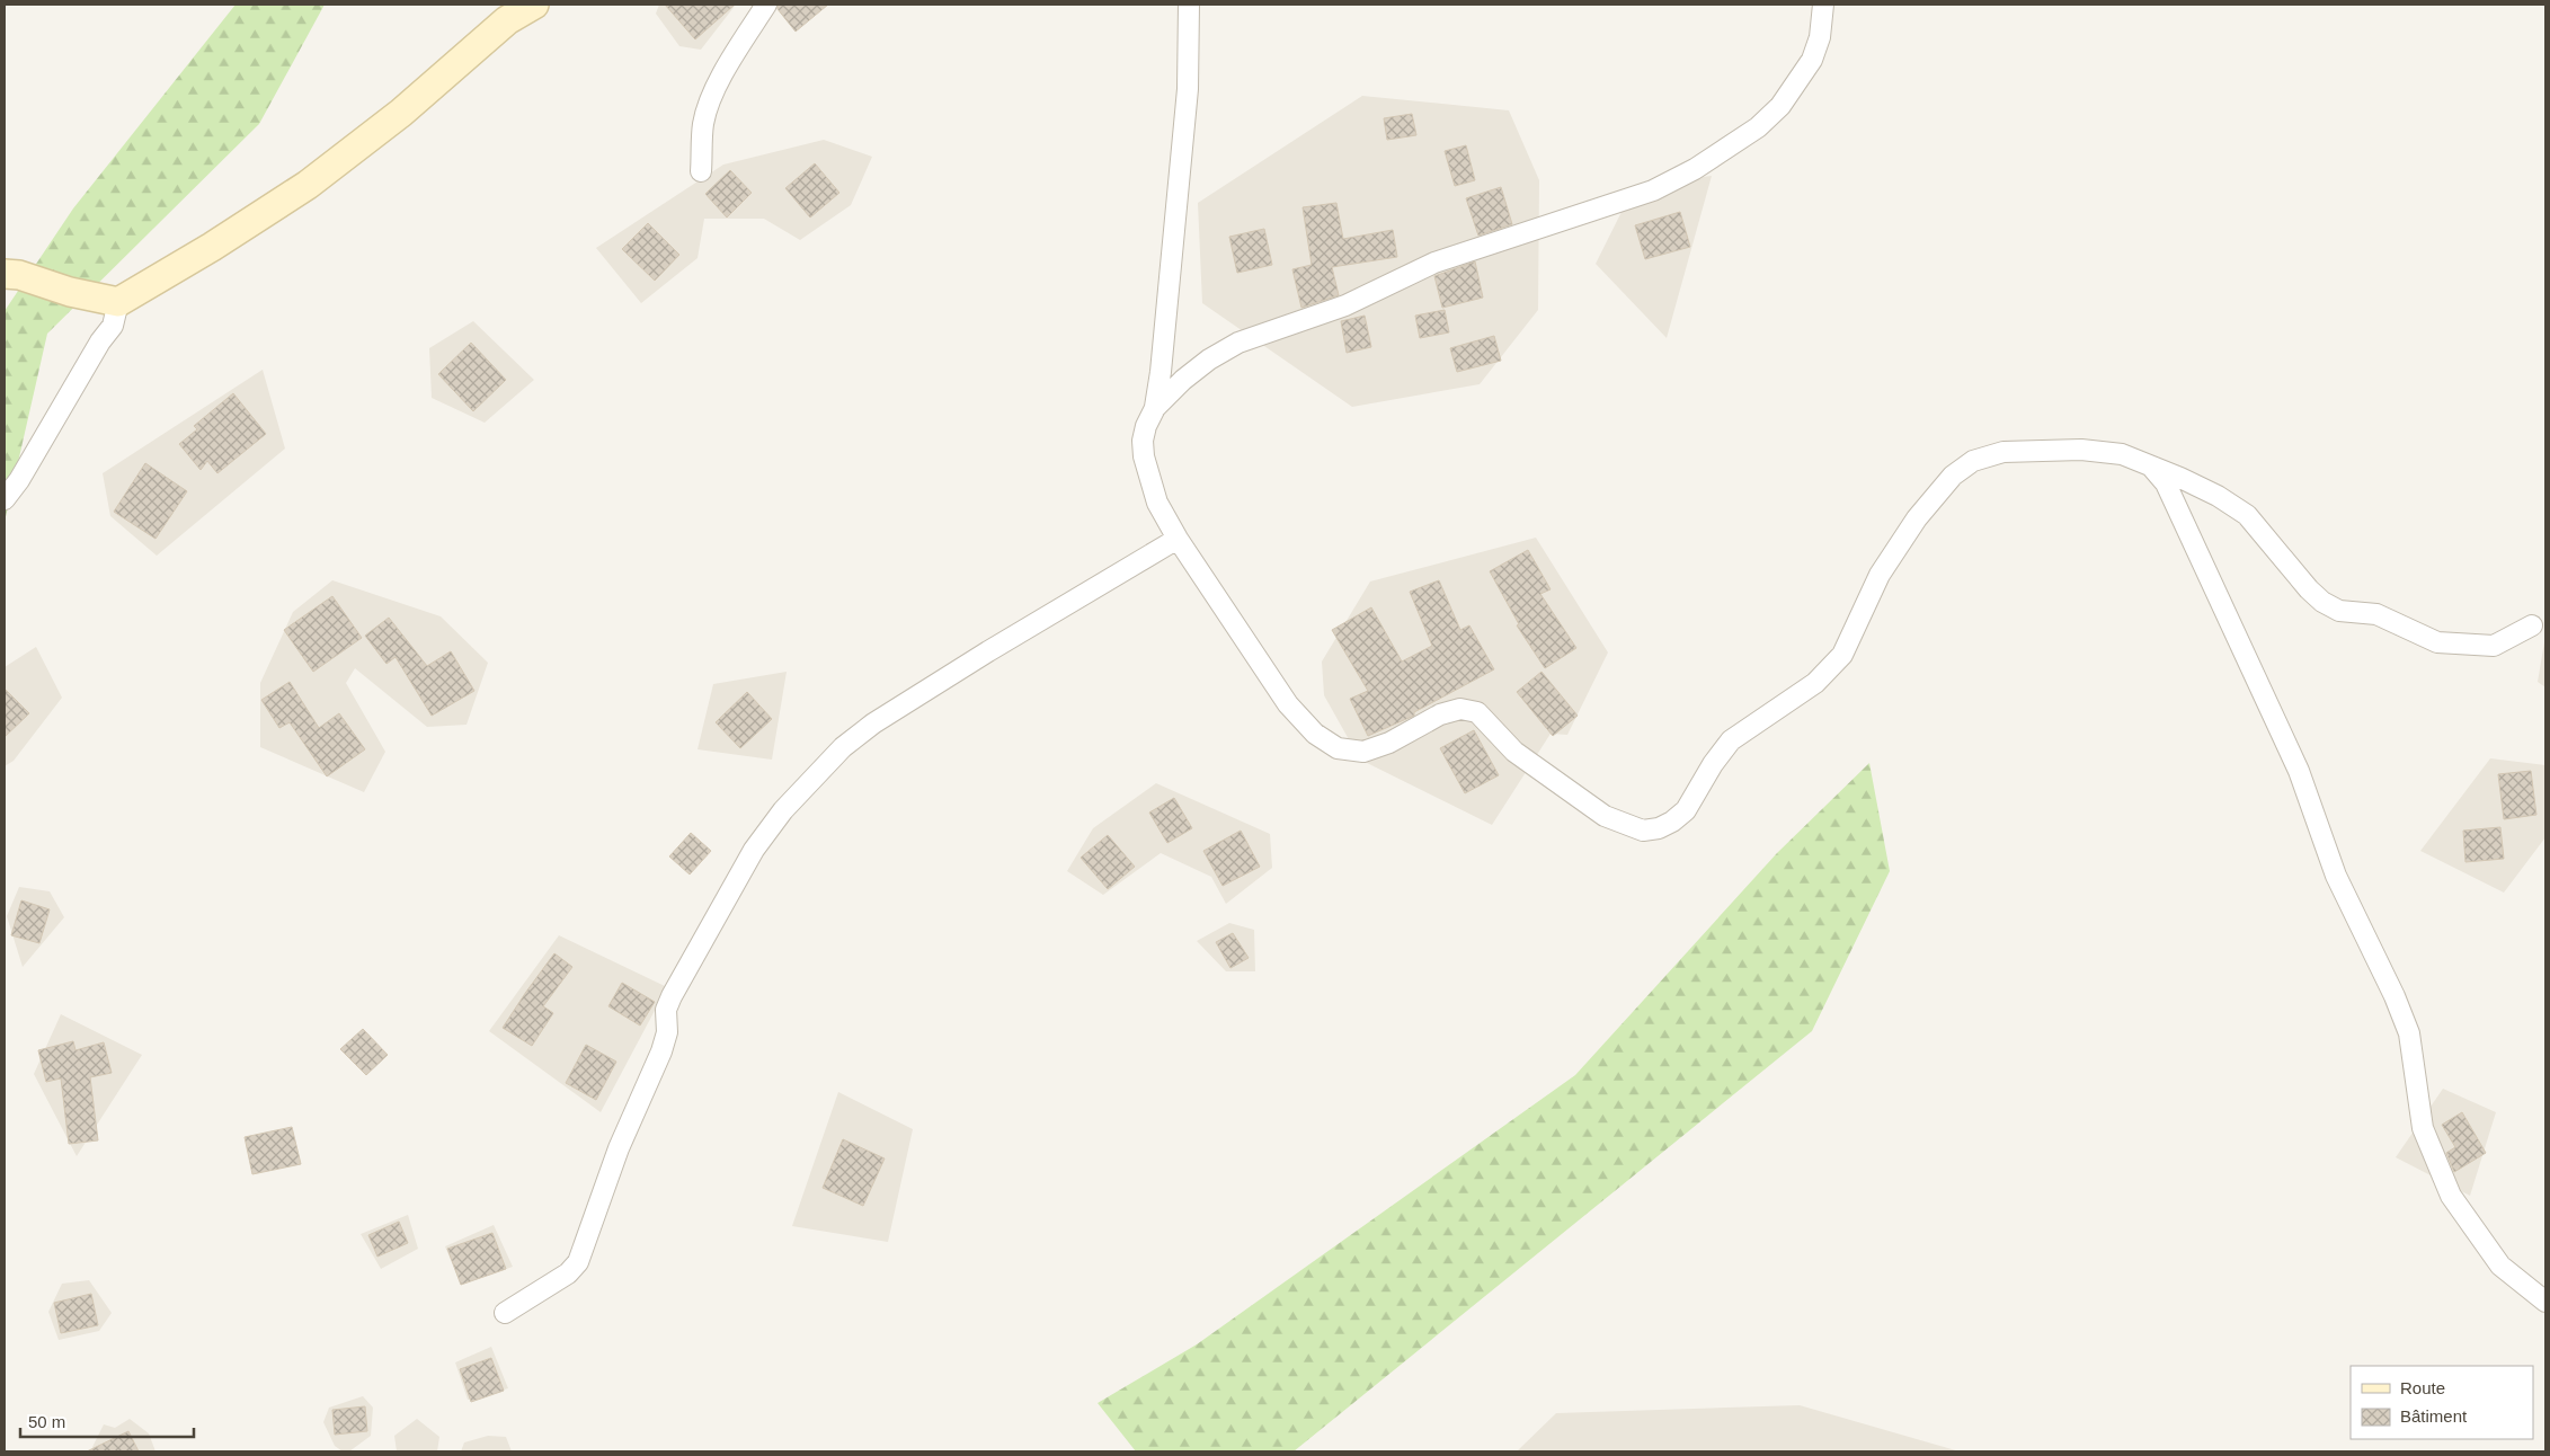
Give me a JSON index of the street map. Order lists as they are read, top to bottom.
{
  "legend": ["Route", "Bâtiment"],
  "scale_bar": "50 m"
}
